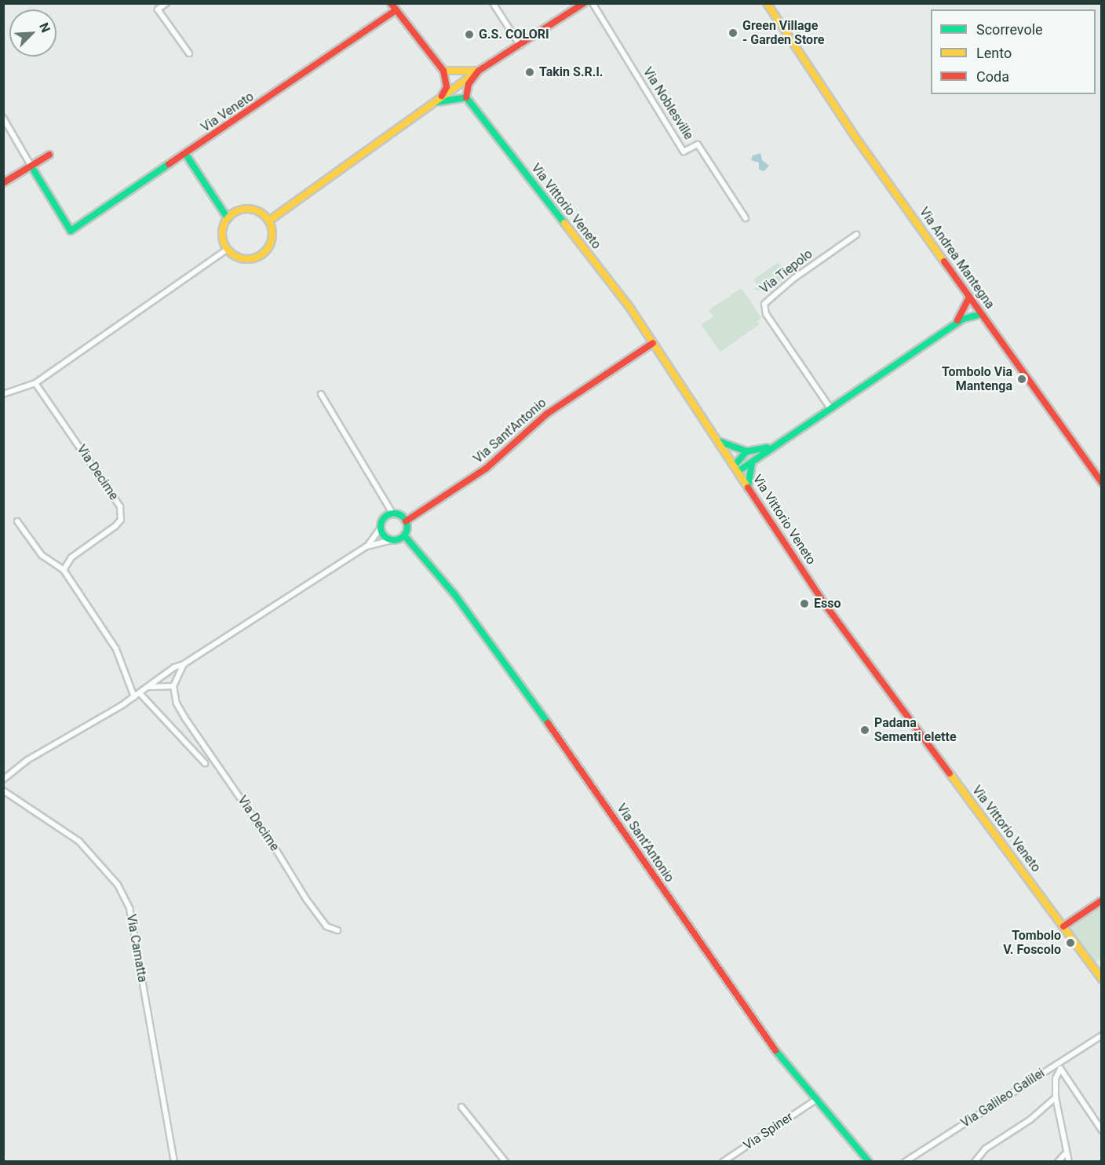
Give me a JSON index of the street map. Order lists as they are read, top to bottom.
{
  "streets": {
    "street": [
      "Via Noblesville",
      "Via Veneto",
      "Via Vittorio Veneto",
      "Via Andrea Mantegna",
      "Via Tiepolo",
      "Via Sant'Antonio",
      "Via Decime",
      "Via Camatta",
      "Via Galileo Galilei",
      "Via Spiner"
    ]
  },
  "crossings": [
    ["Via Vittorio Veneto", "Via Sant'Antonio"],
    ["Via Sant'Antonio", "Via Decime"],
    ["Via Sant'Antonio", "Via Spiner"]
  ],
  "places": [
    "Green Village - Garden Store",
    "G.S. COLORI",
    "Takin S.R.l.",
    "Tombolo Via Mantenga",
    "Esso",
    "Padana Sementi elette",
    "Tombolo V. Foscolo"
  ],
  "legend": ["Scorrevole", "Lento", "Coda"],
  "north": "top right"
}
